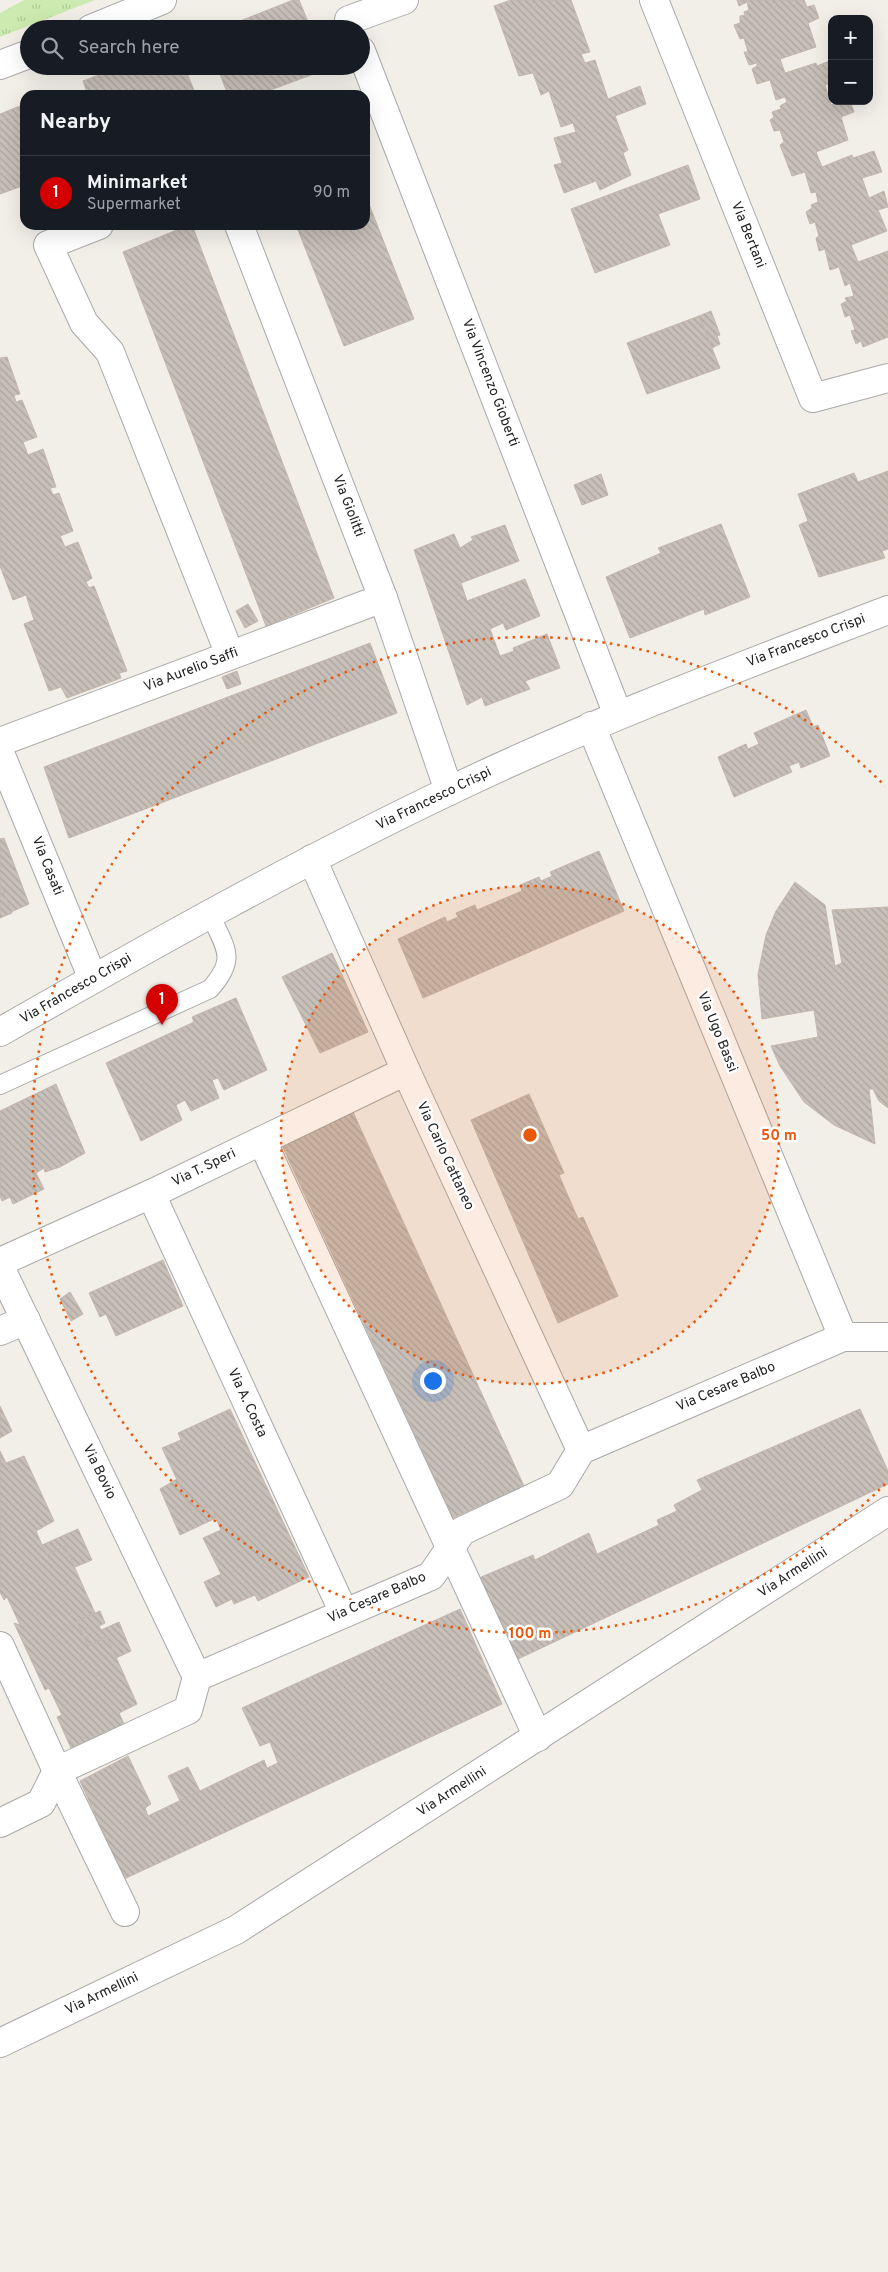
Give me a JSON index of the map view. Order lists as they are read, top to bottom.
{
  "streets": {
    "street": [
      "Via Bertani",
      "Via Vincenzo Gioberti",
      "Via Giolitti",
      "Via Francesco Crispi",
      "Via Aurelio Saffi",
      "Via Casati",
      "Via Ugo Bassi",
      "Via Carlo Cattaneo",
      "Via T. Speri",
      "Via Cesare Balbo",
      "Via A. Costa",
      "Via Bovio",
      "Via Armellini"
    ]
  },
  "crossings": [
    ["Via Vincenzo Gioberti", "Via Francesco Crispi"],
    ["Via Giolitti", "Via Francesco Crispi"],
    ["Via Giolitti", "Via Aurelio Saffi"],
    ["Via Francesco Crispi", "Via Casati"],
    ["Via Francesco Crispi", "Via Ugo Bassi"],
    ["Via Francesco Crispi", "Via Carlo Cattaneo"],
    ["Via Ugo Bassi", "Via Cesare Balbo"],
    ["Via Carlo Cattaneo", "Via T. Speri"],
    ["Via Carlo Cattaneo", "Via Cesare Balbo"],
    ["Via T. Speri", "Via A. Costa"],
    ["Via Cesare Balbo", "Via A. Costa"],
    ["Via Cesare Balbo", "Via Bovio"]
  ],
  "page": {
    "map_buttons": ["+", "−"],
    "search": "Search here",
    "heading": "Nearby",
    "list": [
      {
        "mark": "1",
        "name": "Minimarket",
        "note": "Supermarket",
        "value": "90 m"
      }
    ],
    "pins": "1"
  },
  "rings": ["50 m", "100 m"]
}
